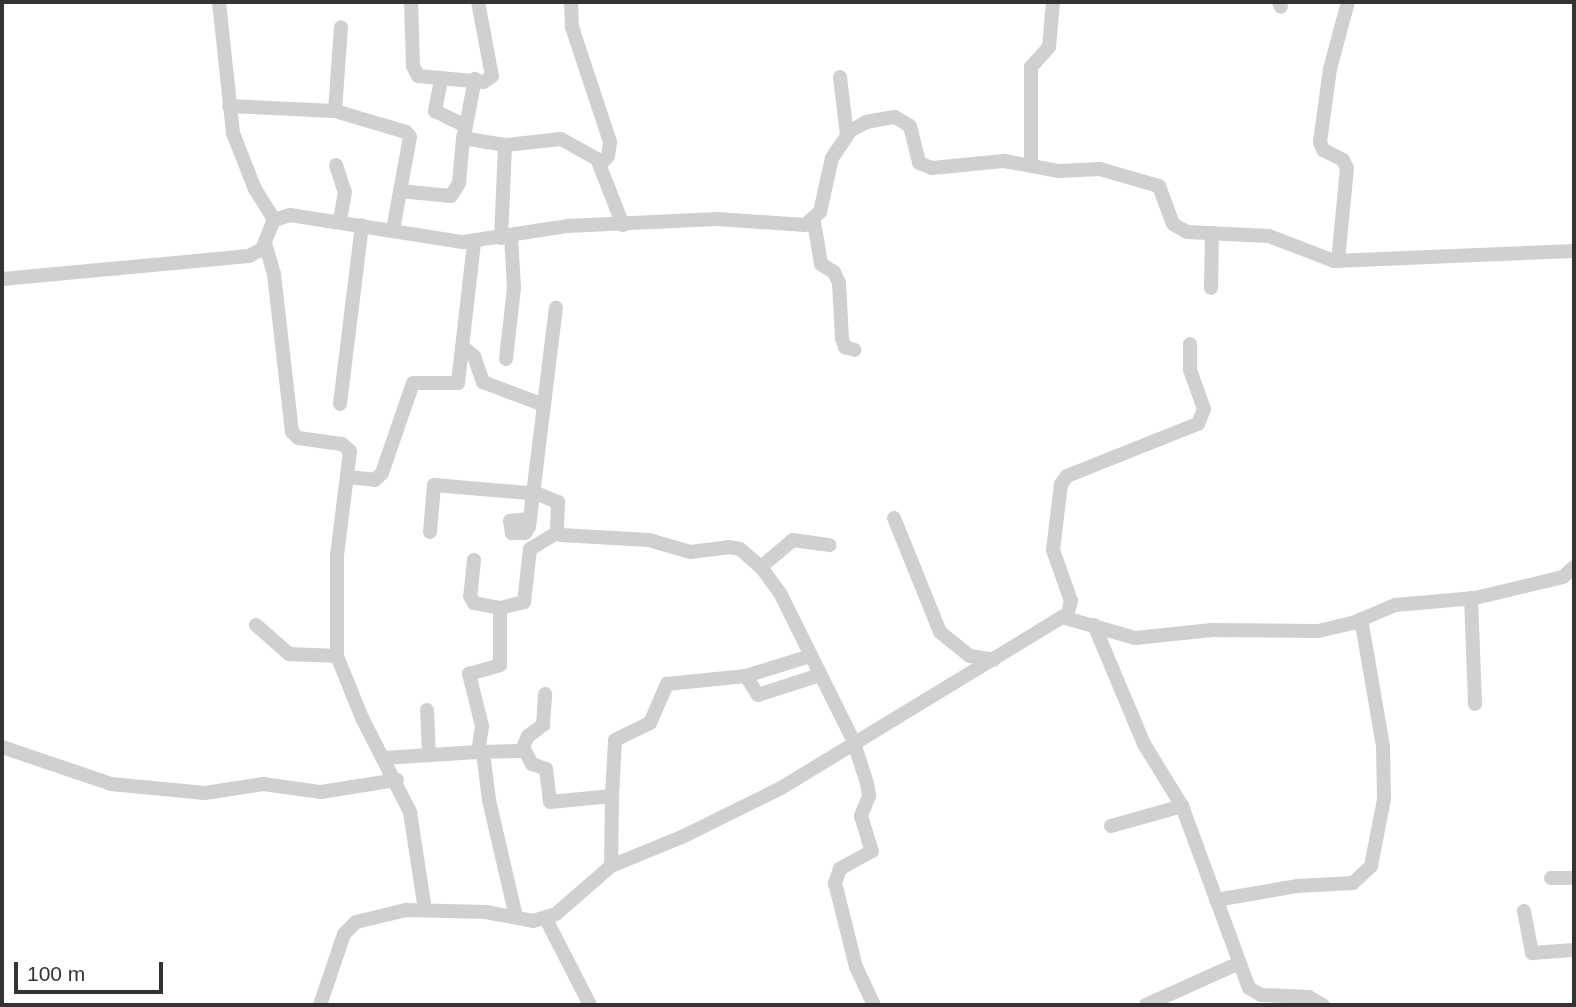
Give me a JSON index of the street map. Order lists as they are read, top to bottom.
{
  "scale_bar": "100 m"
}
